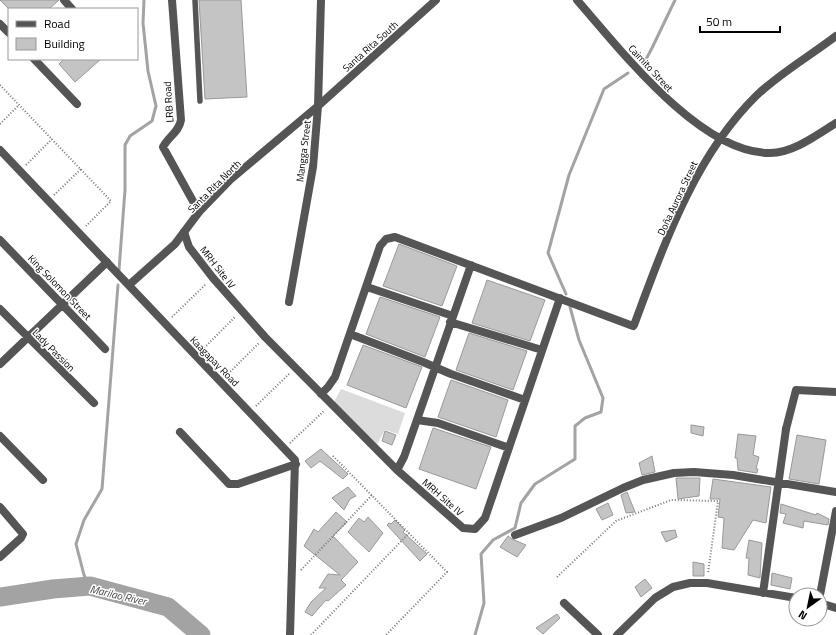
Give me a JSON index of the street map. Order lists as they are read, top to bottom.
{
  "streets": {
    "street": [
      "Santa Rita South",
      "Caimito Street",
      "LRB Road",
      "Mangga Street",
      "Santa Rita North",
      "Doña Aurora Street",
      "MRH Site IV",
      "King Solomon Street",
      "Lady Passion",
      "Kaagapay Road"
    ]
  },
  "crossings": [
    ["Santa Rita South", "Mangga Street"],
    ["Santa Rita South", "Santa Rita North"],
    ["Caimito Street", "Doña Aurora Street"],
    ["LRB Road", "Santa Rita North"],
    ["Mangga Street", "Santa Rita North"],
    ["Santa Rita North", "MRH Site IV"],
    ["Santa Rita North", "Kaagapay Road"],
    ["Doña Aurora Street", "MRH Site IV"]
  ],
  "water": ["Marilao River"],
  "legend": ["Road", "Building"],
  "scale_bar": "50 m",
  "north": "bottom left"
}
